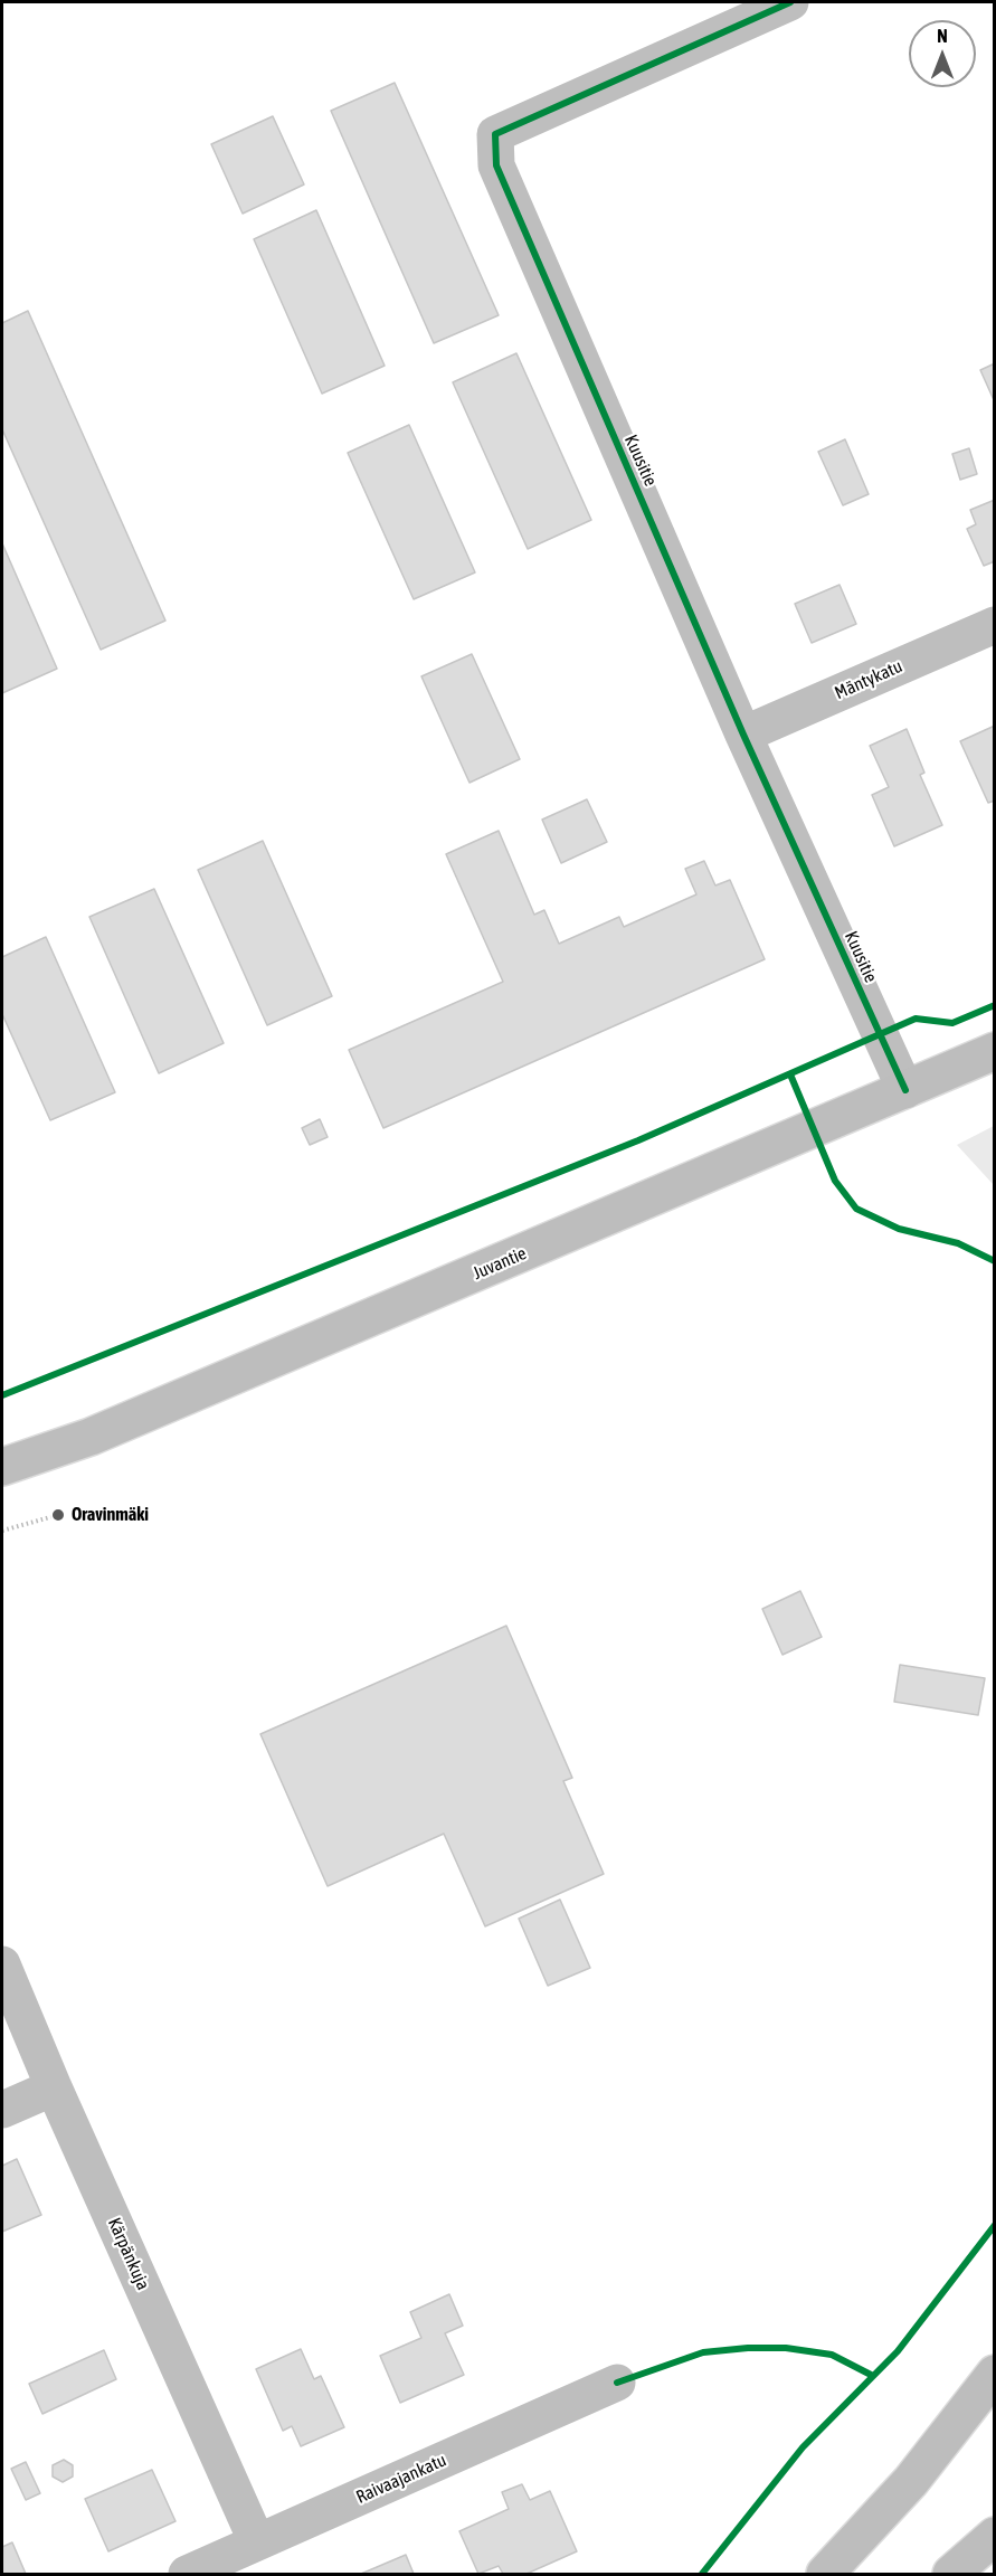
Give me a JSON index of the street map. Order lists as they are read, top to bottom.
{
  "streets": {
    "main road": ["Juvantie"],
    "street": [
      "Kuusitie",
      "Mäntykatu",
      "Kärpänkuja",
      "Raivaajankatu"
    ]
  },
  "crossings": [
    ["Kuusitie", "Mäntykatu"],
    ["Kuusitie", "Juvantie"],
    ["Kärpänkuja", "Raivaajankatu"]
  ],
  "places": ["Oravinmäki"],
  "north": "top"
}
